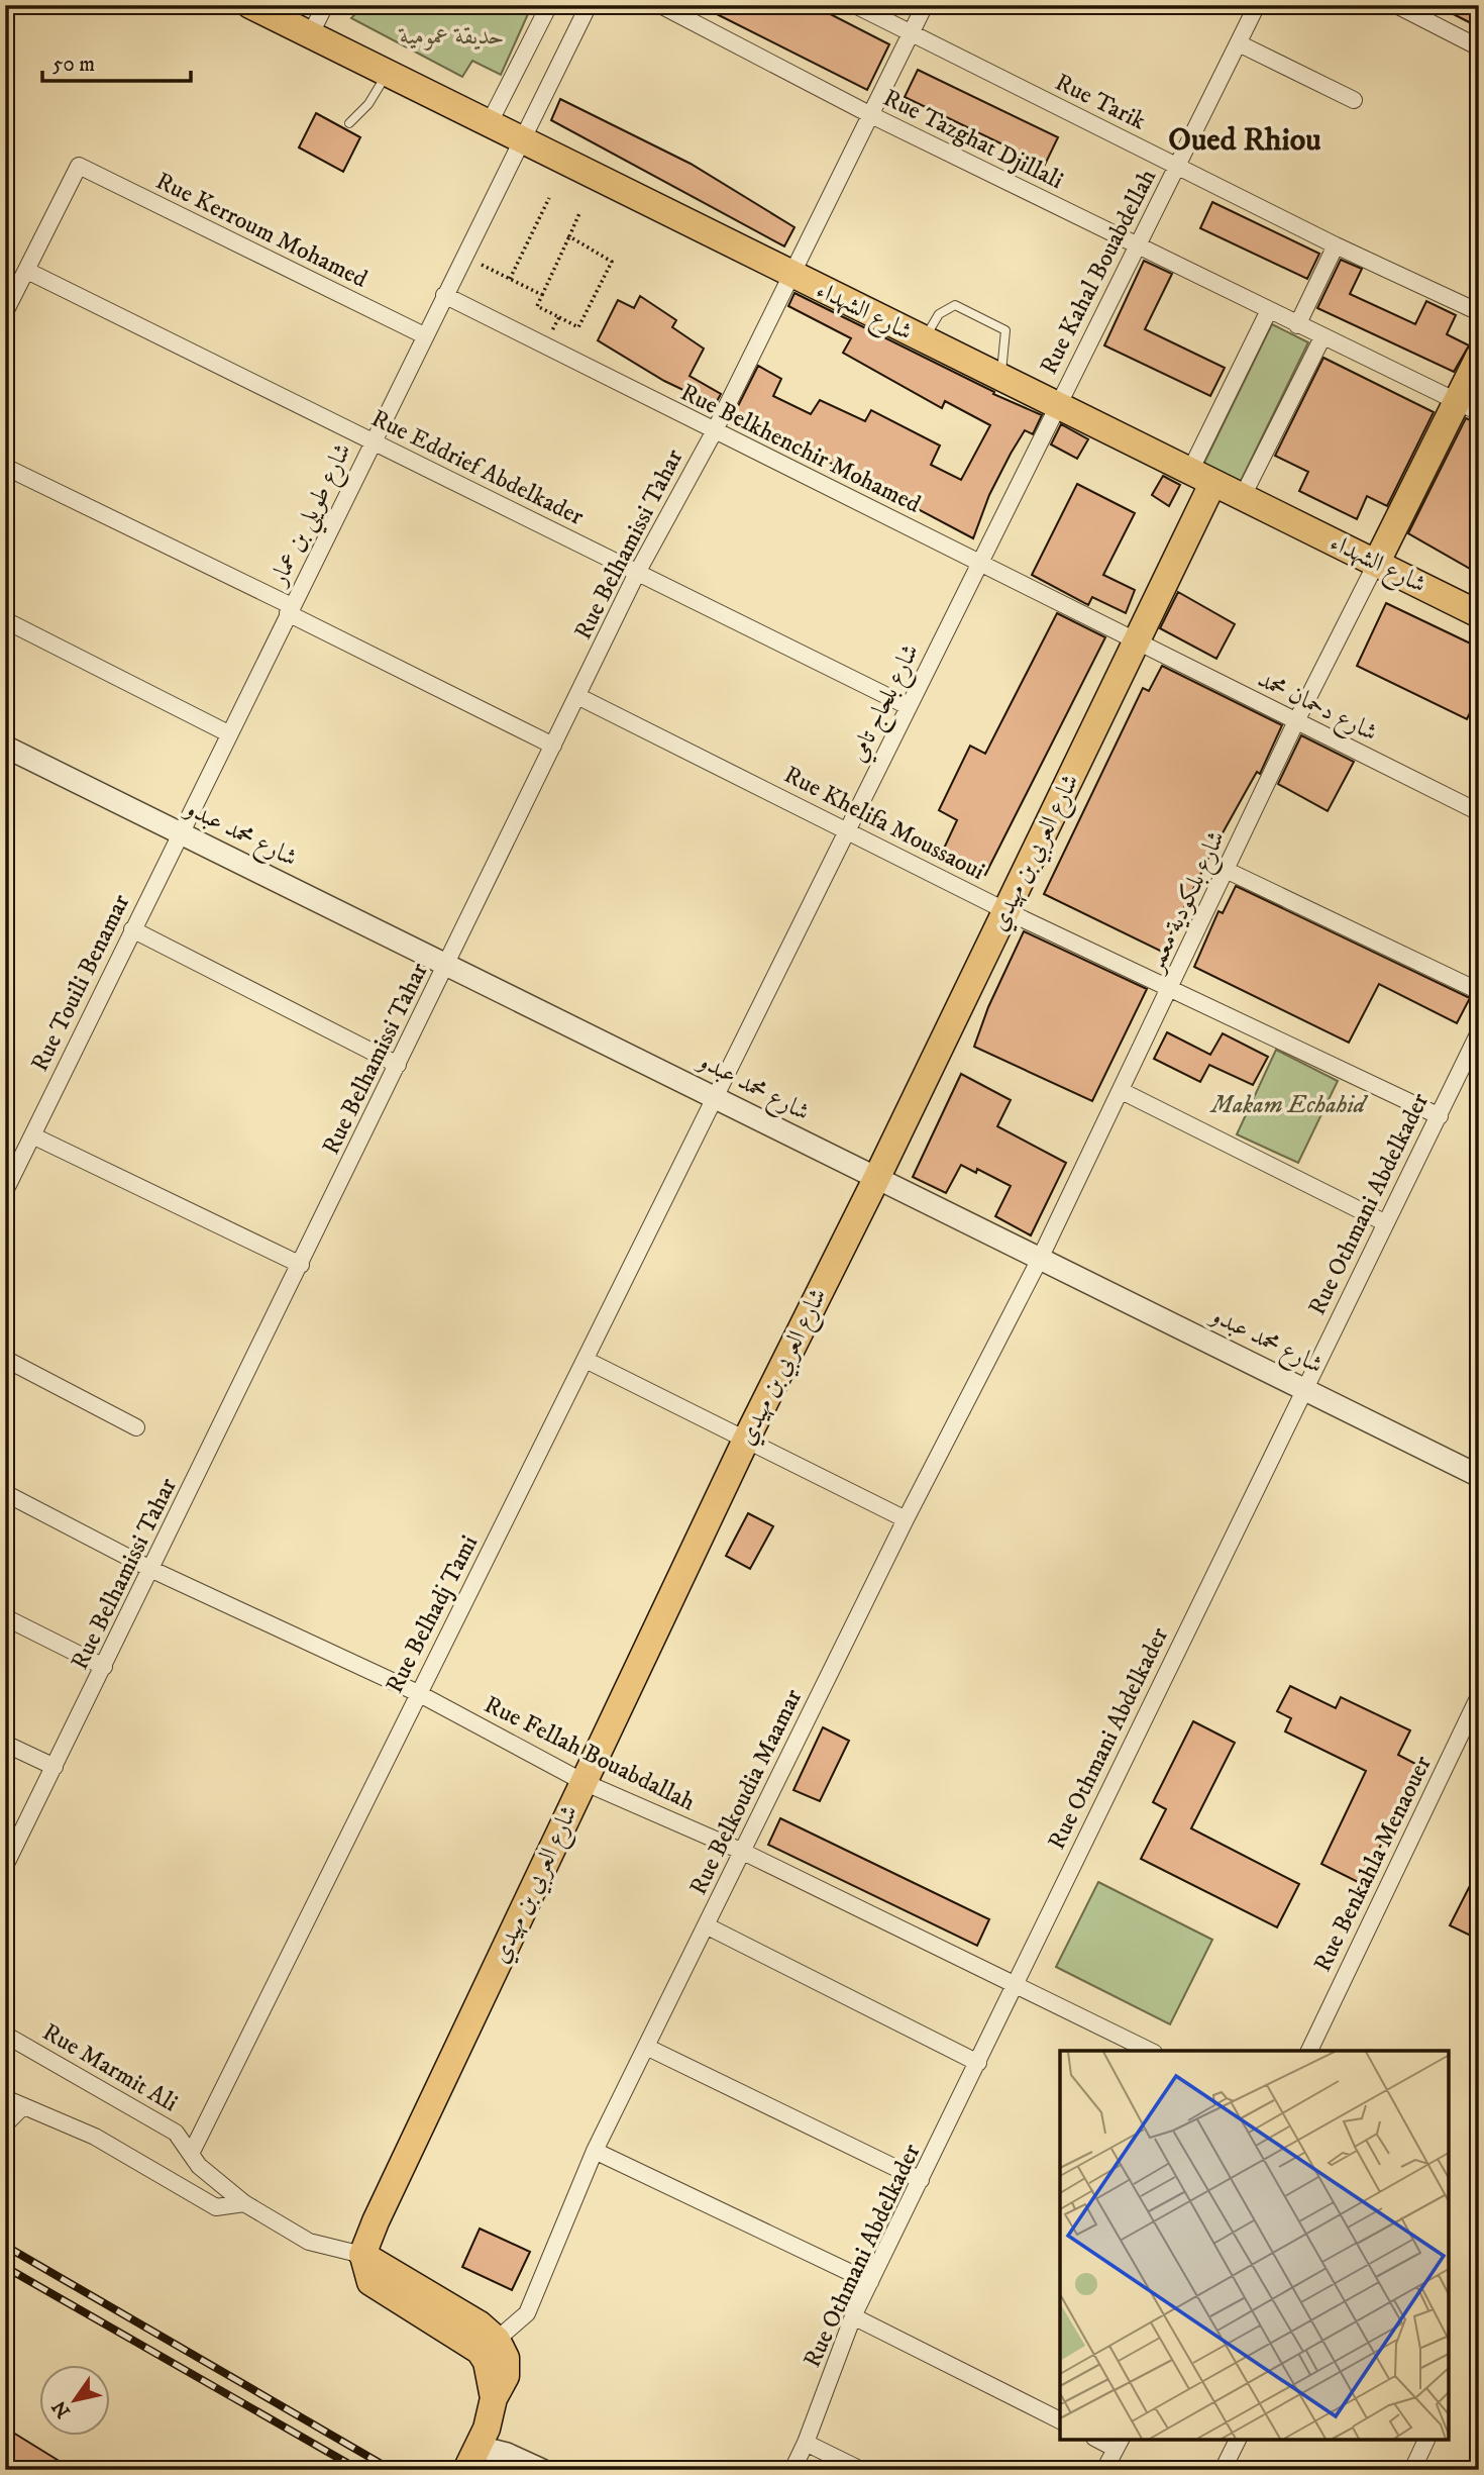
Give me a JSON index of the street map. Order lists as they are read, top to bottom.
{
  "streets": {
    "main road": ["شارع الشهداء", "شارع العربي بن مهيدي"],
    "street": [
      "Rue Tarik",
      "Rue Tazghat Djillali",
      "Rue Kerroum Mohamed",
      "Rue Kahal Bouabdellah",
      "Rue Belkhenchir Mohamed",
      "Rue Eddrief Abdelkader",
      "شارع طويلي بن عمار",
      "Rue Belhamissi Tahar",
      "شارع بلحاج تامي",
      "شارع دحمان محمد",
      "Rue Khelifa Moussaoui",
      "شارع محمد عبدو",
      "شارع بلكودية معمر",
      "Rue Touili Benamar",
      "Rue Othmani Abdelkader",
      "Rue Belhadj Tami",
      "Rue Fellah Bouabdallah",
      "Rue Belkoudia Maamar",
      "Rue Benkahla Menaouer",
      "Rue Marmit Ali"
    ]
  },
  "crossings": [
    ["Rue Tarik", "Rue Kahal Bouabdellah"],
    ["Rue Tarik", "Rue Belhamissi Tahar"],
    ["Rue Tazghat Djillali", "Rue Kahal Bouabdellah"],
    ["Rue Tazghat Djillali", "Rue Belhamissi Tahar"],
    ["Rue Kerroum Mohamed", "Rue Eddrief Abdelkader"],
    ["Rue Kerroum Mohamed", "شارع طويلي بن عمار"],
    ["Rue Kahal Bouabdellah", "شارع الشهداء"],
    ["Rue Kahal Bouabdellah", "شارع بلحاج تامي"],
    ["شارع الشهداء", "شارع طويلي بن عمار"],
    ["شارع الشهداء", "Rue Belhamissi Tahar"],
    ["شارع الشهداء", "شارع بلحاج تامي"],
    ["شارع الشهداء", "شارع العربي بن مهيدي"],
    ["شارع الشهداء", "شارع بلكودية معمر"],
    ["Rue Belkhenchir Mohamed", "شارع طويلي بن عمار"],
    ["Rue Belkhenchir Mohamed", "Rue Belhamissi Tahar"],
    ["Rue Belkhenchir Mohamed", "شارع بلحاج تامي"],
    ["Rue Belkhenchir Mohamed", "شارع دحمان محمد"],
    ["Rue Belkhenchir Mohamed", "شارع العربي بن مهيدي"],
    ["Rue Eddrief Abdelkader", "شارع طويلي بن عمار"],
    ["Rue Eddrief Abdelkader", "Rue Belhamissi Tahar"],
    ["Rue Eddrief Abdelkader", "شارع بلحاج تامي"],
    ["شارع طويلي بن عمار", "شارع محمد عبدو"],
    ["شارع طويلي بن عمار", "Rue Touili Benamar"],
    ["Rue Belhamissi Tahar", "Rue Khelifa Moussaoui"],
    ["Rue Belhamissi Tahar", "شارع محمد عبدو"],
    ["Rue Belhamissi Tahar", "Rue Fellah Bouabdallah"],
    ["شارع بلحاج تامي", "Rue Khelifa Moussaoui"],
    ["شارع بلحاج تامي", "شارع محمد عبدو"],
    ["شارع بلحاج تامي", "Rue Belhadj Tami"],
    ["شارع دحمان محمد", "شارع العربي بن مهيدي"],
    ["شارع دحمان محمد", "شارع بلكودية معمر"],
    ["Rue Khelifa Moussaoui", "شارع العربي بن مهيدي"],
    ["Rue Khelifa Moussaoui", "شارع بلكودية معمر"],
    ["Rue Khelifa Moussaoui", "Rue Othmani Abdelkader"],
    ["شارع محمد عبدو", "شارع العربي بن مهيدي"],
    ["شارع محمد عبدو", "شارع بلكودية معمر"],
    ["شارع محمد عبدو", "Rue Touili Benamar"],
    ["شارع محمد عبدو", "Rue Othmani Abdelkader"],
    ["شارع محمد عبدو", "Rue Belhadj Tami"],
    ["شارع محمد عبدو", "Rue Belkoudia Maamar"],
    ["شارع العربي بن مهيدي", "Rue Fellah Bouabdallah"],
    ["شارع العربي بن مهيدي", "Rue Marmit Ali"],
    ["شارع بلكودية معمر", "Rue Belkoudia Maamar"],
    ["Rue Othmani Abdelkader", "Rue Fellah Bouabdallah"],
    ["Rue Belhadj Tami", "Rue Fellah Bouabdallah"],
    ["Rue Belhadj Tami", "Rue Marmit Ali"],
    ["Rue Fellah Bouabdallah", "Rue Belkoudia Maamar"]
  ],
  "districts": ["Oued Rhiou"],
  "parks": ["حديقة عمومية", "Makam Echahid"],
  "scale_bar": "50 m",
  "north": "bottom left"
}
